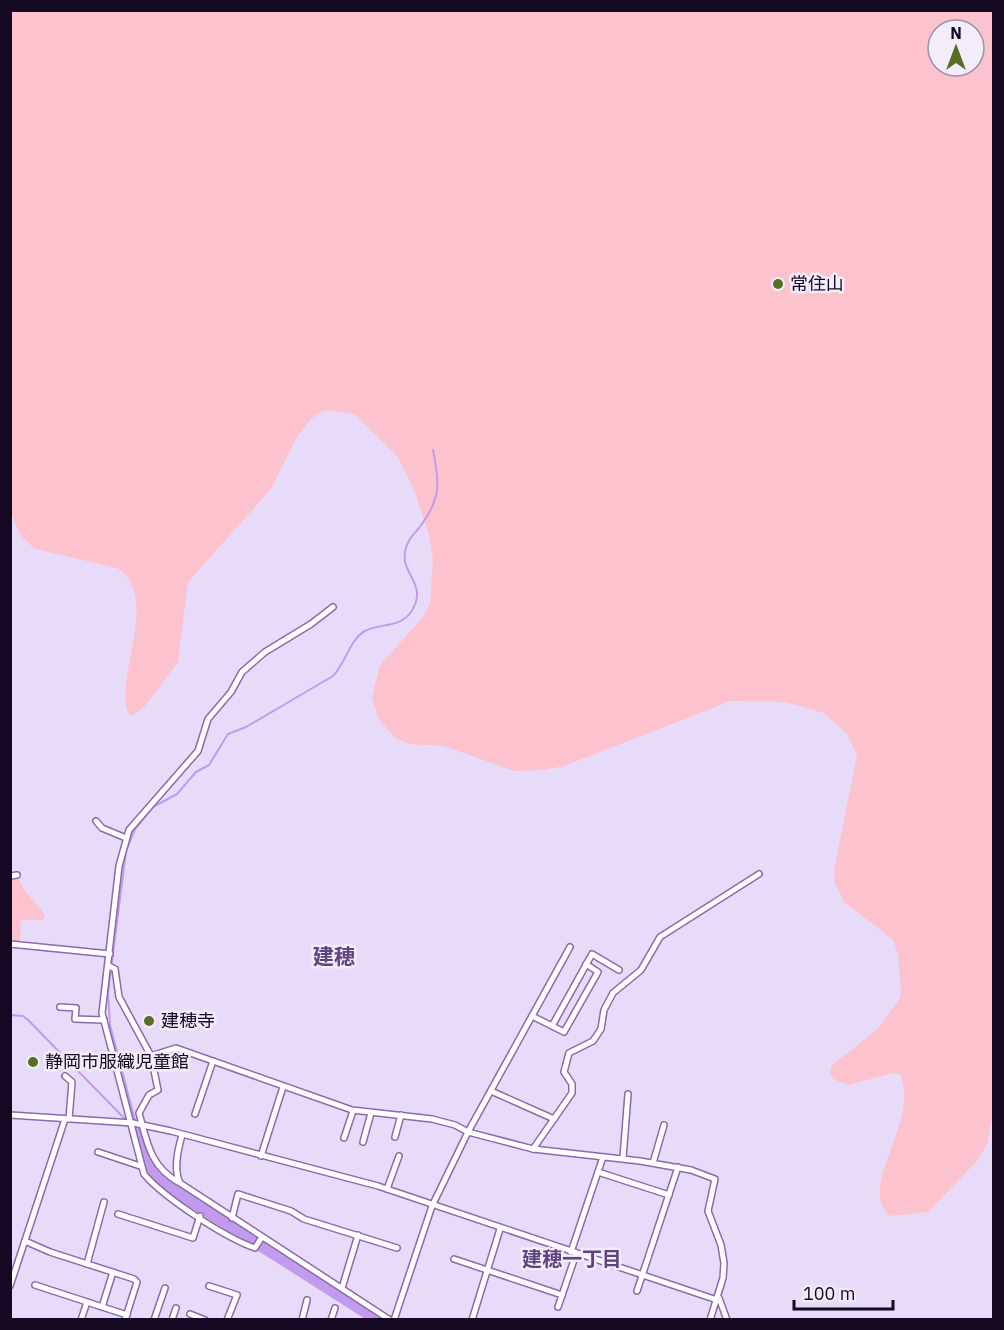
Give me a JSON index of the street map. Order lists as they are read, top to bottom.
{
  "districts": ["建穂", "建穂一丁目"],
  "places": ["常住山", "建穂寺", "静岡市服織児童館"],
  "scale_bar": "100 m",
  "north": "top"
}
